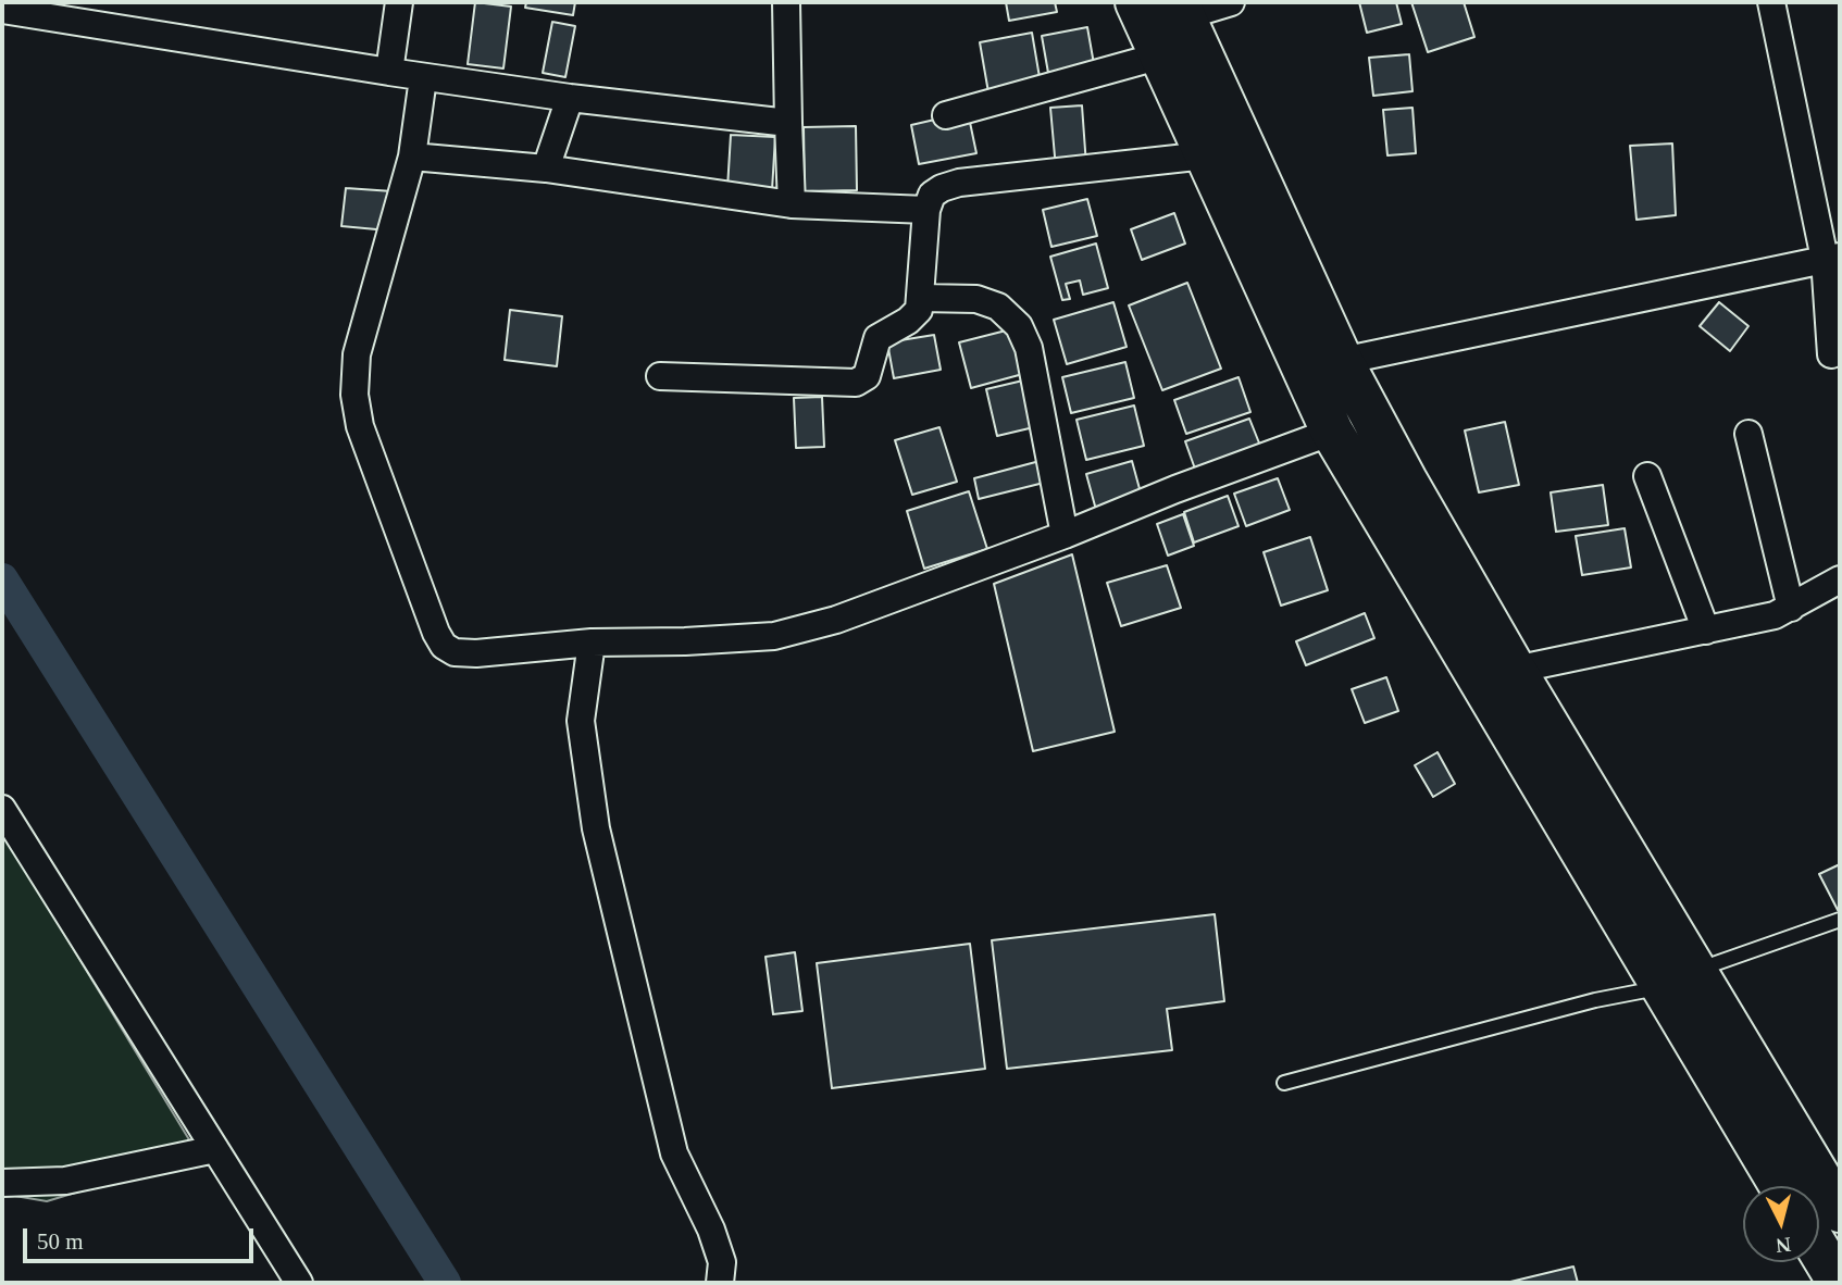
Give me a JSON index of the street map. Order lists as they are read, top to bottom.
{
  "scale_bar": "50 m",
  "north": "bottom"
}
